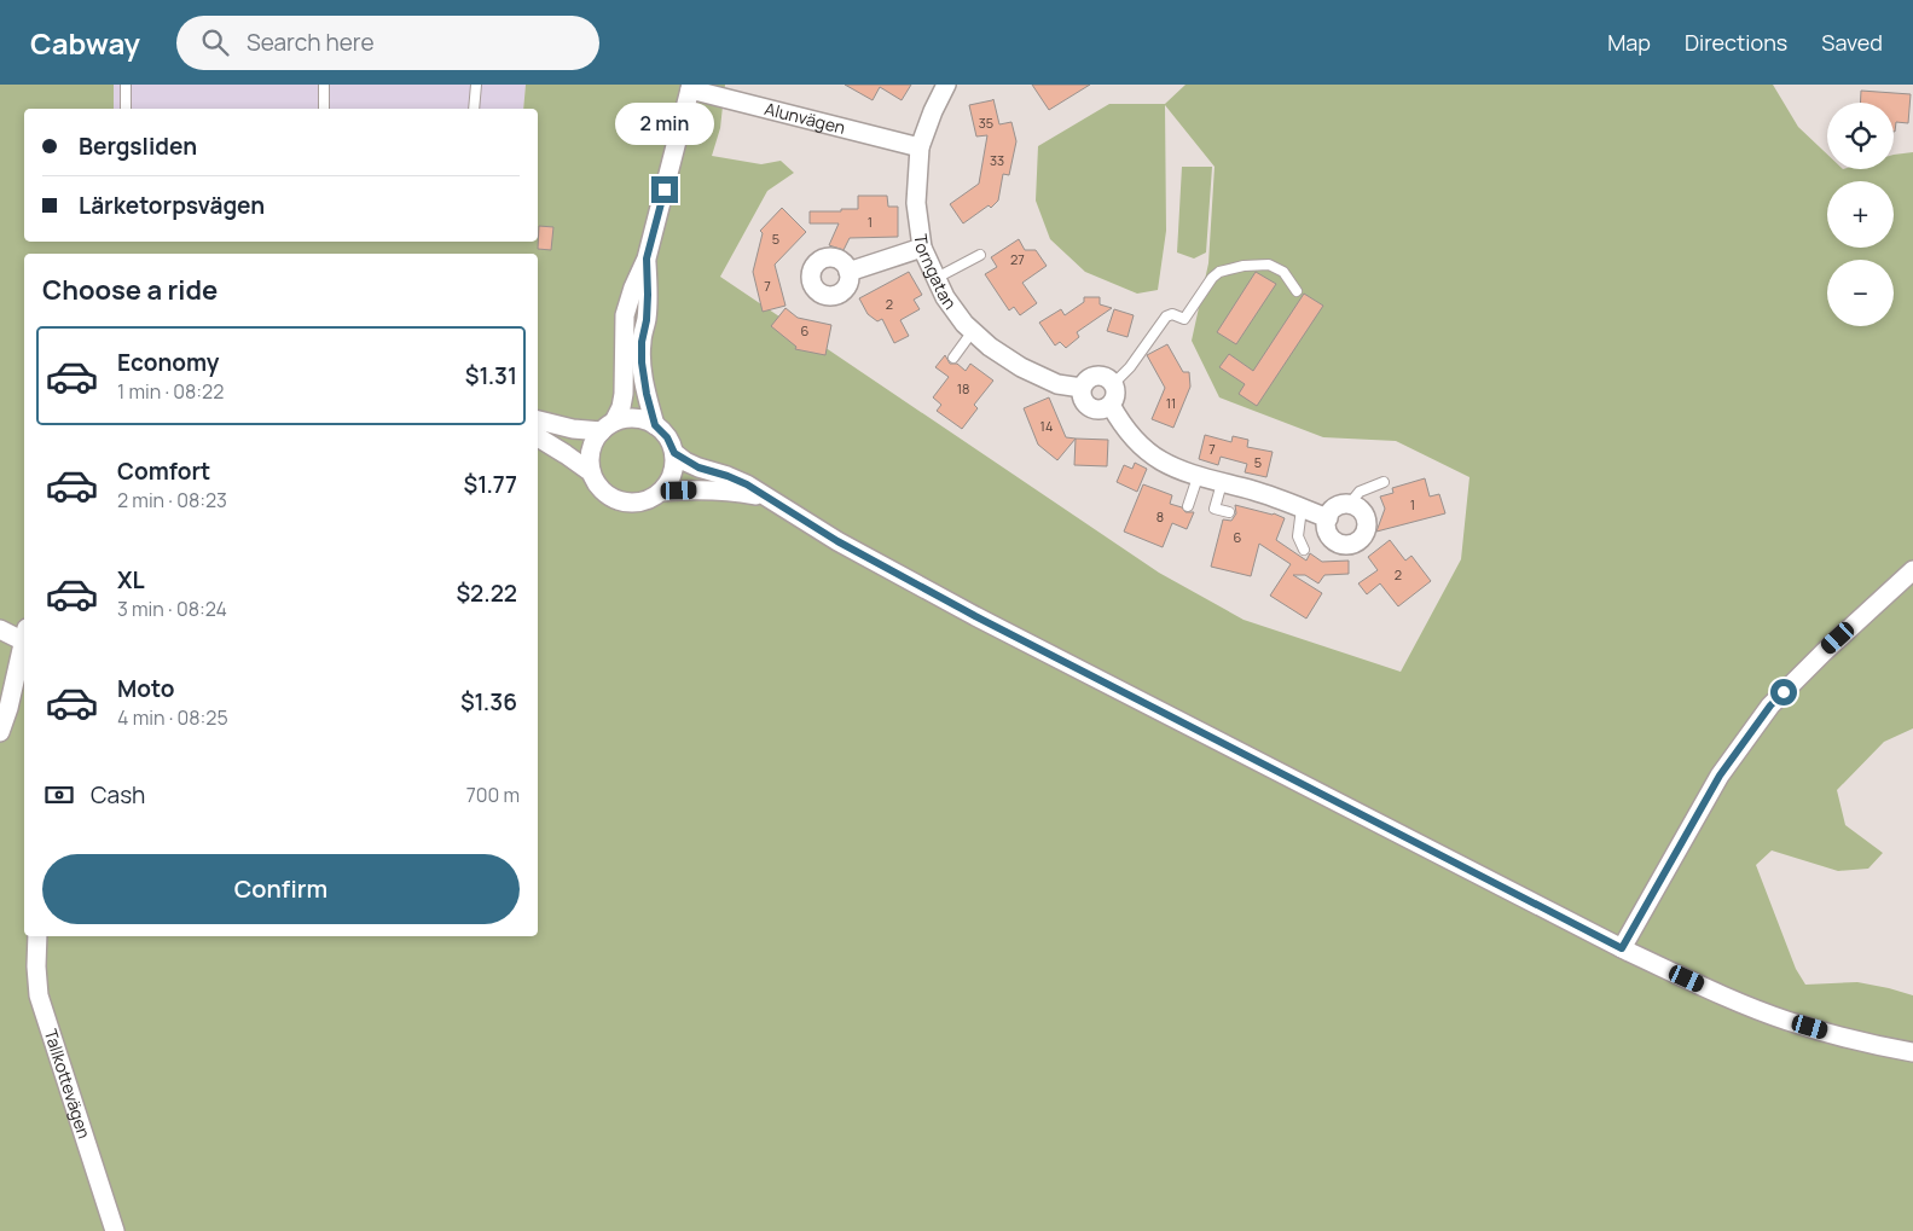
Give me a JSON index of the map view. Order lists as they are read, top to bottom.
{
  "streets": {
    "street": ["Alunvägen", "Torngatan", "Tallkottevägen"]
  },
  "crossings": [
    ["Alunvägen", "Torngatan"]
  ],
  "house_numbers": [
    "35",
    "33",
    "1",
    "5",
    "27",
    "7",
    "2",
    "6",
    "18",
    "11",
    "14",
    "7",
    "5",
    "1",
    "8",
    "6",
    "2"
  ],
  "page": {
    "header": "Cabway",
    "search": "Search here",
    "nav": ["Map", "Directions", "Saved"],
    "map_buttons": ["+", "−"],
    "bubble": "2 min",
    "banner": ["Bergsliden", "Lärketorpsvägen"],
    "heading": "Choose a ride",
    "list": [
      {
        "name": "Economy",
        "note": "1 min · 08:22",
        "value": "$1.31"
      },
      {
        "name": "Comfort",
        "note": "2 min · 08:23",
        "value": "$1.77"
      },
      {
        "name": "XL",
        "note": "3 min · 08:24",
        "value": "$2.22"
      },
      {
        "name": "Moto",
        "note": "4 min · 08:25",
        "value": "$1.36"
      }
    ],
    "pay": ["Cash", "700 m"],
    "buttons": "Confirm"
  }
}
